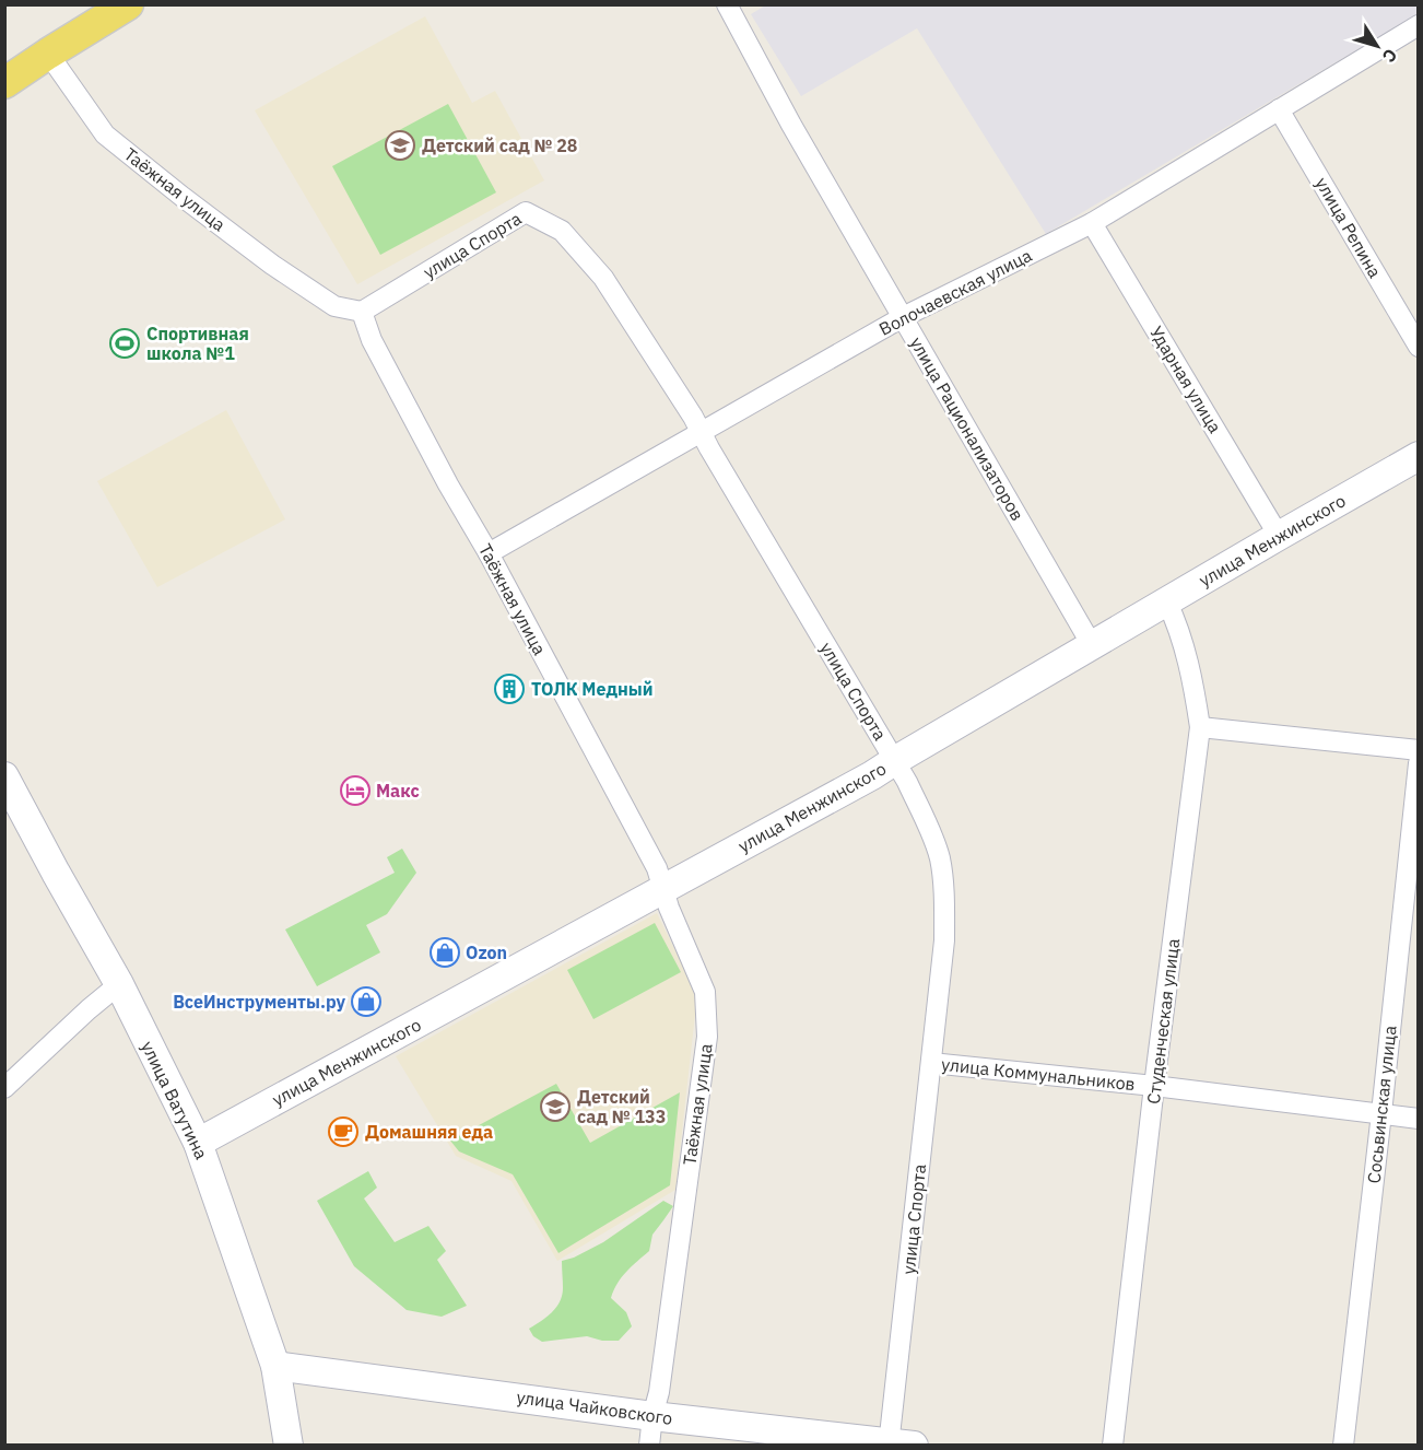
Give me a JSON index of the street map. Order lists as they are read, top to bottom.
{
  "streets": {
    "street": [
      "Таёжная улица",
      "улица Репина",
      "улица Спорта",
      "Волочаевская улица",
      "Ударная улица",
      "улица Рационализаторов",
      "улица Менжинского",
      "Студенческая улица",
      "улица Коммунальников",
      "улица Ватутина",
      "Сосьвинская улица",
      "улица Чайковского"
    ]
  },
  "crossings": [
    ["Таёжная улица", "улица Спорта"],
    ["Таёжная улица", "Волочаевская улица"],
    ["Таёжная улица", "улица Менжинского"],
    ["Таёжная улица", "улица Чайковского"],
    ["улица Репина", "Волочаевская улица"],
    ["улица Спорта", "Волочаевская улица"],
    ["улица Спорта", "улица Менжинского"],
    ["улица Спорта", "улица Коммунальников"],
    ["улица Спорта", "улица Чайковского"],
    ["Волочаевская улица", "Ударная улица"],
    ["Волочаевская улица", "улица Рационализаторов"],
    ["Ударная улица", "улица Менжинского"],
    ["улица Рационализаторов", "улица Менжинского"],
    ["улица Менжинского", "Студенческая улица"],
    ["улица Менжинского", "улица Ватутина"],
    ["Студенческая улица", "улица Коммунальников"],
    ["улица Коммунальников", "Сосьвинская улица"],
    ["улица Ватутина", "улица Чайковского"]
  ],
  "places": {
    "school or university": ["Детский сад № 28", "Детский сад № 133"],
    "sports": ["Спортивная школа №1"],
    "building": ["ТОЛК Медный"],
    "hotel": ["Макс"],
    "shop": ["Ozon", "ВсеИнструменты.ру"],
    "cafe": ["Домашняя еда"]
  },
  "north": "bottom right"
}
